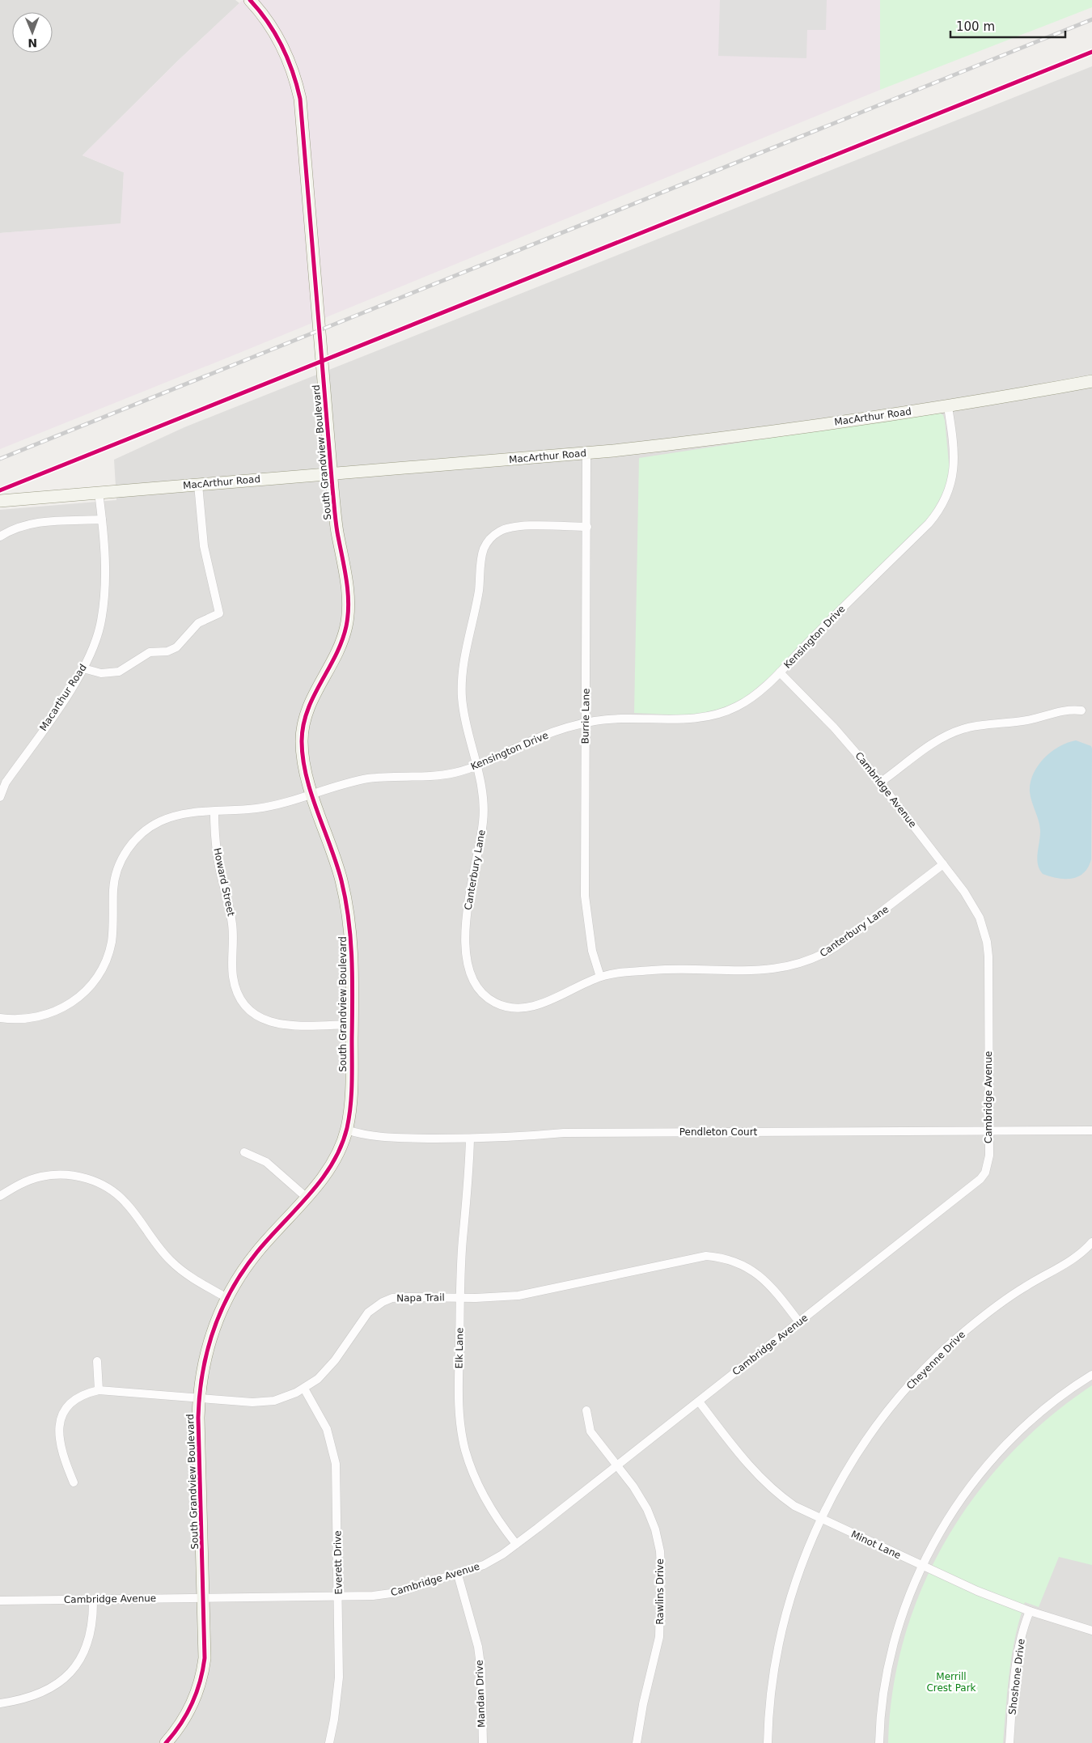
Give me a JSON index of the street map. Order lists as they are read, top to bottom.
{
  "streets": {
    "street": [
      "MacArthur Road",
      "South Grandview Boulevard",
      "Kensington Drive",
      "Macarthur Road",
      "Burrie Lane",
      "Cambridge Avenue",
      "Canterbury Lane",
      "Howard Street",
      "Pendleton Court",
      "Napa Trail",
      "Elk Lane",
      "Cheyenne Drive",
      "Minot Lane",
      "Everett Drive",
      "Rawlins Drive",
      "Shoshone Drive",
      "Mandan Drive"
    ]
  },
  "crossings": [
    ["MacArthur Road", "South Grandview Boulevard"],
    ["MacArthur Road", "Kensington Drive"],
    ["MacArthur Road", "Macarthur Road"],
    ["MacArthur Road", "Burrie Lane"],
    ["South Grandview Boulevard", "Kensington Drive"],
    ["South Grandview Boulevard", "Cambridge Avenue"],
    ["South Grandview Boulevard", "Howard Street"],
    ["South Grandview Boulevard", "Pendleton Court"],
    ["South Grandview Boulevard", "Napa Trail"],
    ["Kensington Drive", "Burrie Lane"],
    ["Kensington Drive", "Cambridge Avenue"],
    ["Kensington Drive", "Canterbury Lane"],
    ["Kensington Drive", "Howard Street"],
    ["Burrie Lane", "Canterbury Lane"],
    ["Cambridge Avenue", "Canterbury Lane"],
    ["Cambridge Avenue", "Pendleton Court"],
    ["Cambridge Avenue", "Napa Trail"],
    ["Cambridge Avenue", "Elk Lane"],
    ["Cambridge Avenue", "Minot Lane"],
    ["Cambridge Avenue", "Everett Drive"],
    ["Cambridge Avenue", "Rawlins Drive"],
    ["Cambridge Avenue", "Mandan Drive"],
    ["Pendleton Court", "Elk Lane"],
    ["Napa Trail", "Elk Lane"],
    ["Napa Trail", "Everett Drive"],
    ["Cheyenne Drive", "Minot Lane"],
    ["Minot Lane", "Shoshone Drive"]
  ],
  "parks": ["Merrill Crest Park"],
  "scale_bar": "100 m",
  "north": "bottom"
}
